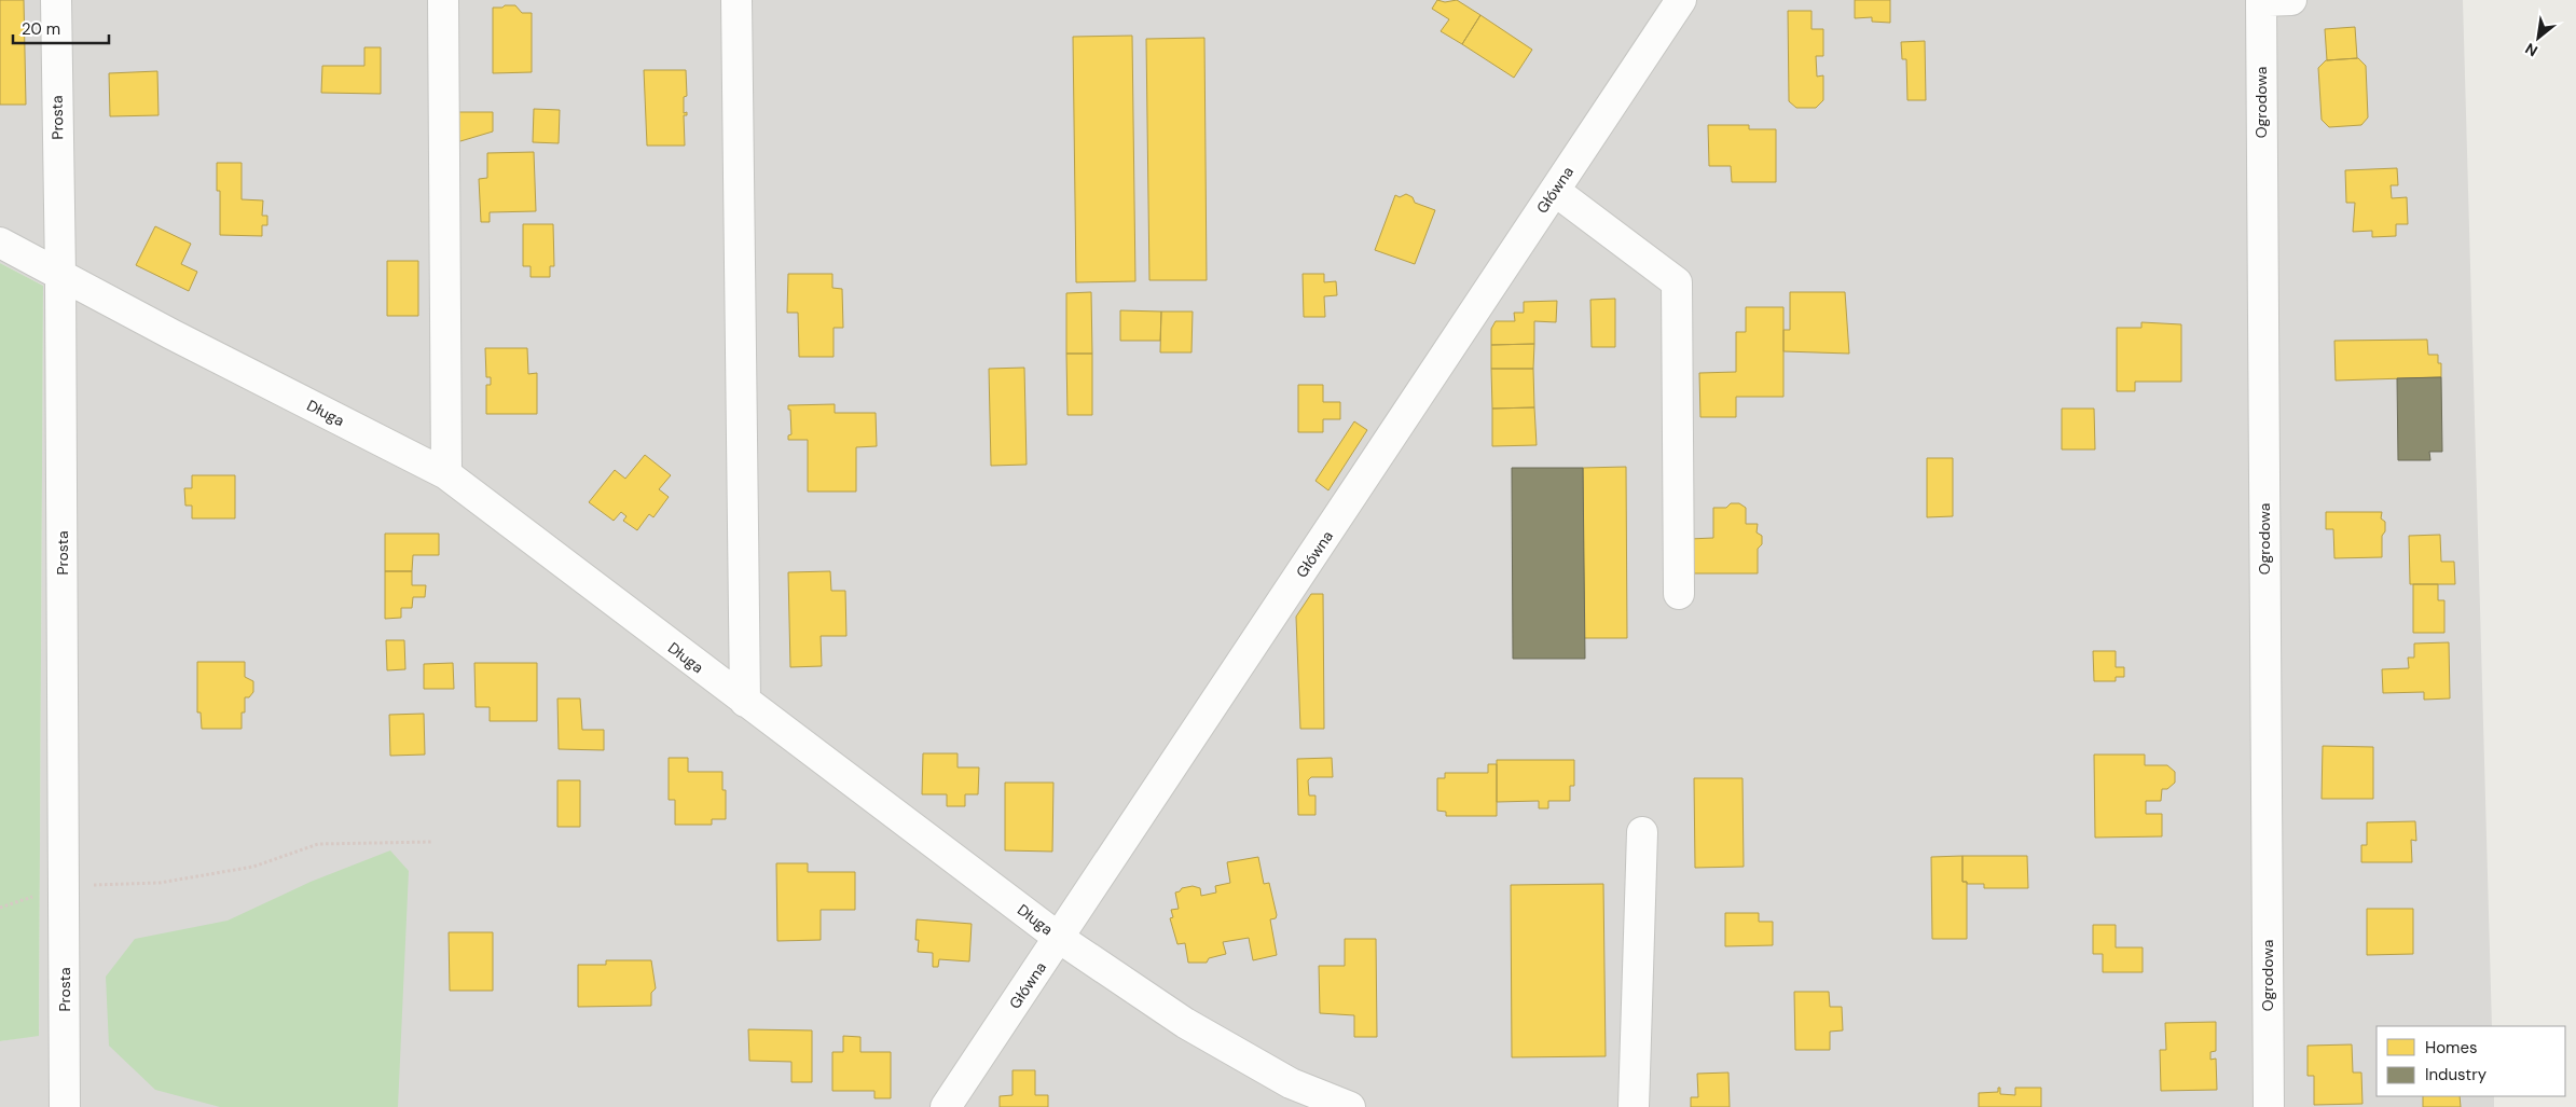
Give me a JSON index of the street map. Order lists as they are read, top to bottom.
{
  "streets": {
    "street": [
      "Ogrodowa",
      "Prosta",
      "Główna",
      "Długa"
    ]
  },
  "crossings": [
    ["Prosta", "Długa"],
    ["Główna", "Długa"]
  ],
  "legend": ["Homes", "Industry"],
  "scale_bar": "20 m",
  "north": "bottom left"
}
